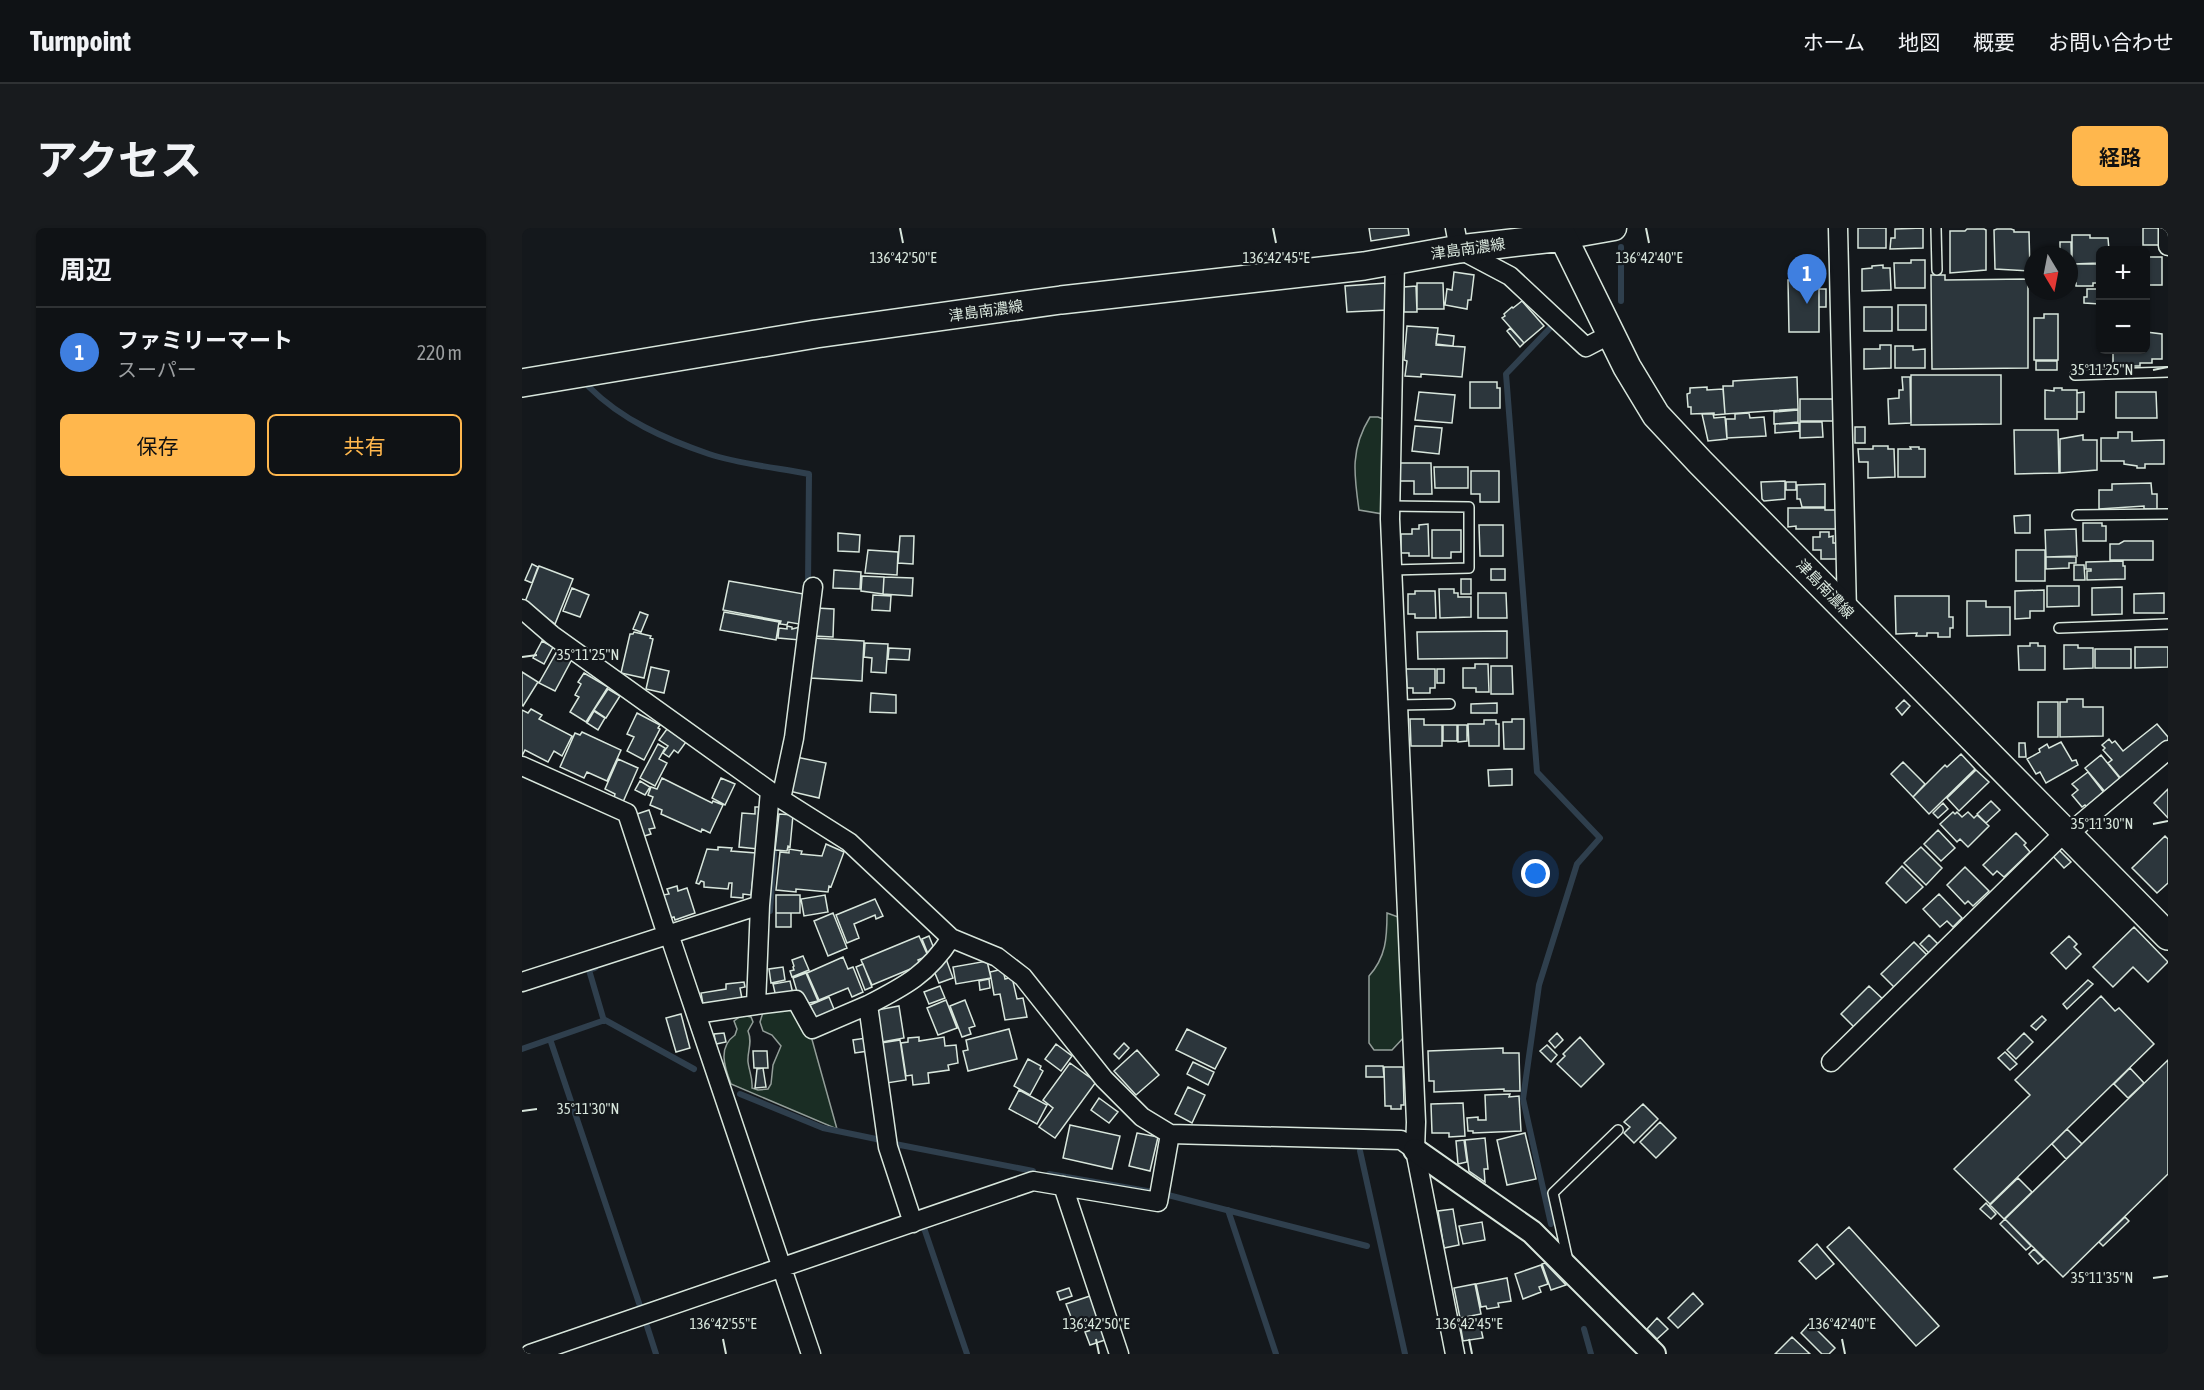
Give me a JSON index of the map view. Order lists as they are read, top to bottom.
{
  "streets": {
    "main road": ["津島南濃線"]
  },
  "north": "bottom",
  "page": {
    "header": "Turnpoint",
    "nav": [
      "ホーム",
      "地図",
      "概要",
      "お問い合わせ"
    ],
    "title": "アクセス",
    "buttons": [
      "経路",
      ["保存", "共有"]
    ],
    "heading": "周辺",
    "map_buttons": ["+", "−"],
    "pins": "1",
    "list": [
      {
        "mark": "1",
        "name": "ファミリーマート",
        "note": "スーパー",
        "value": "220 m"
      }
    ]
  },
  "coordinates": [
    "136°42'50\"E",
    "136°42'45\"E",
    "136°42'40\"E",
    "35°11'25\"N",
    "35°11'30\"N",
    "35°11'35\"N",
    "136°42'55\"E"
  ]
}
